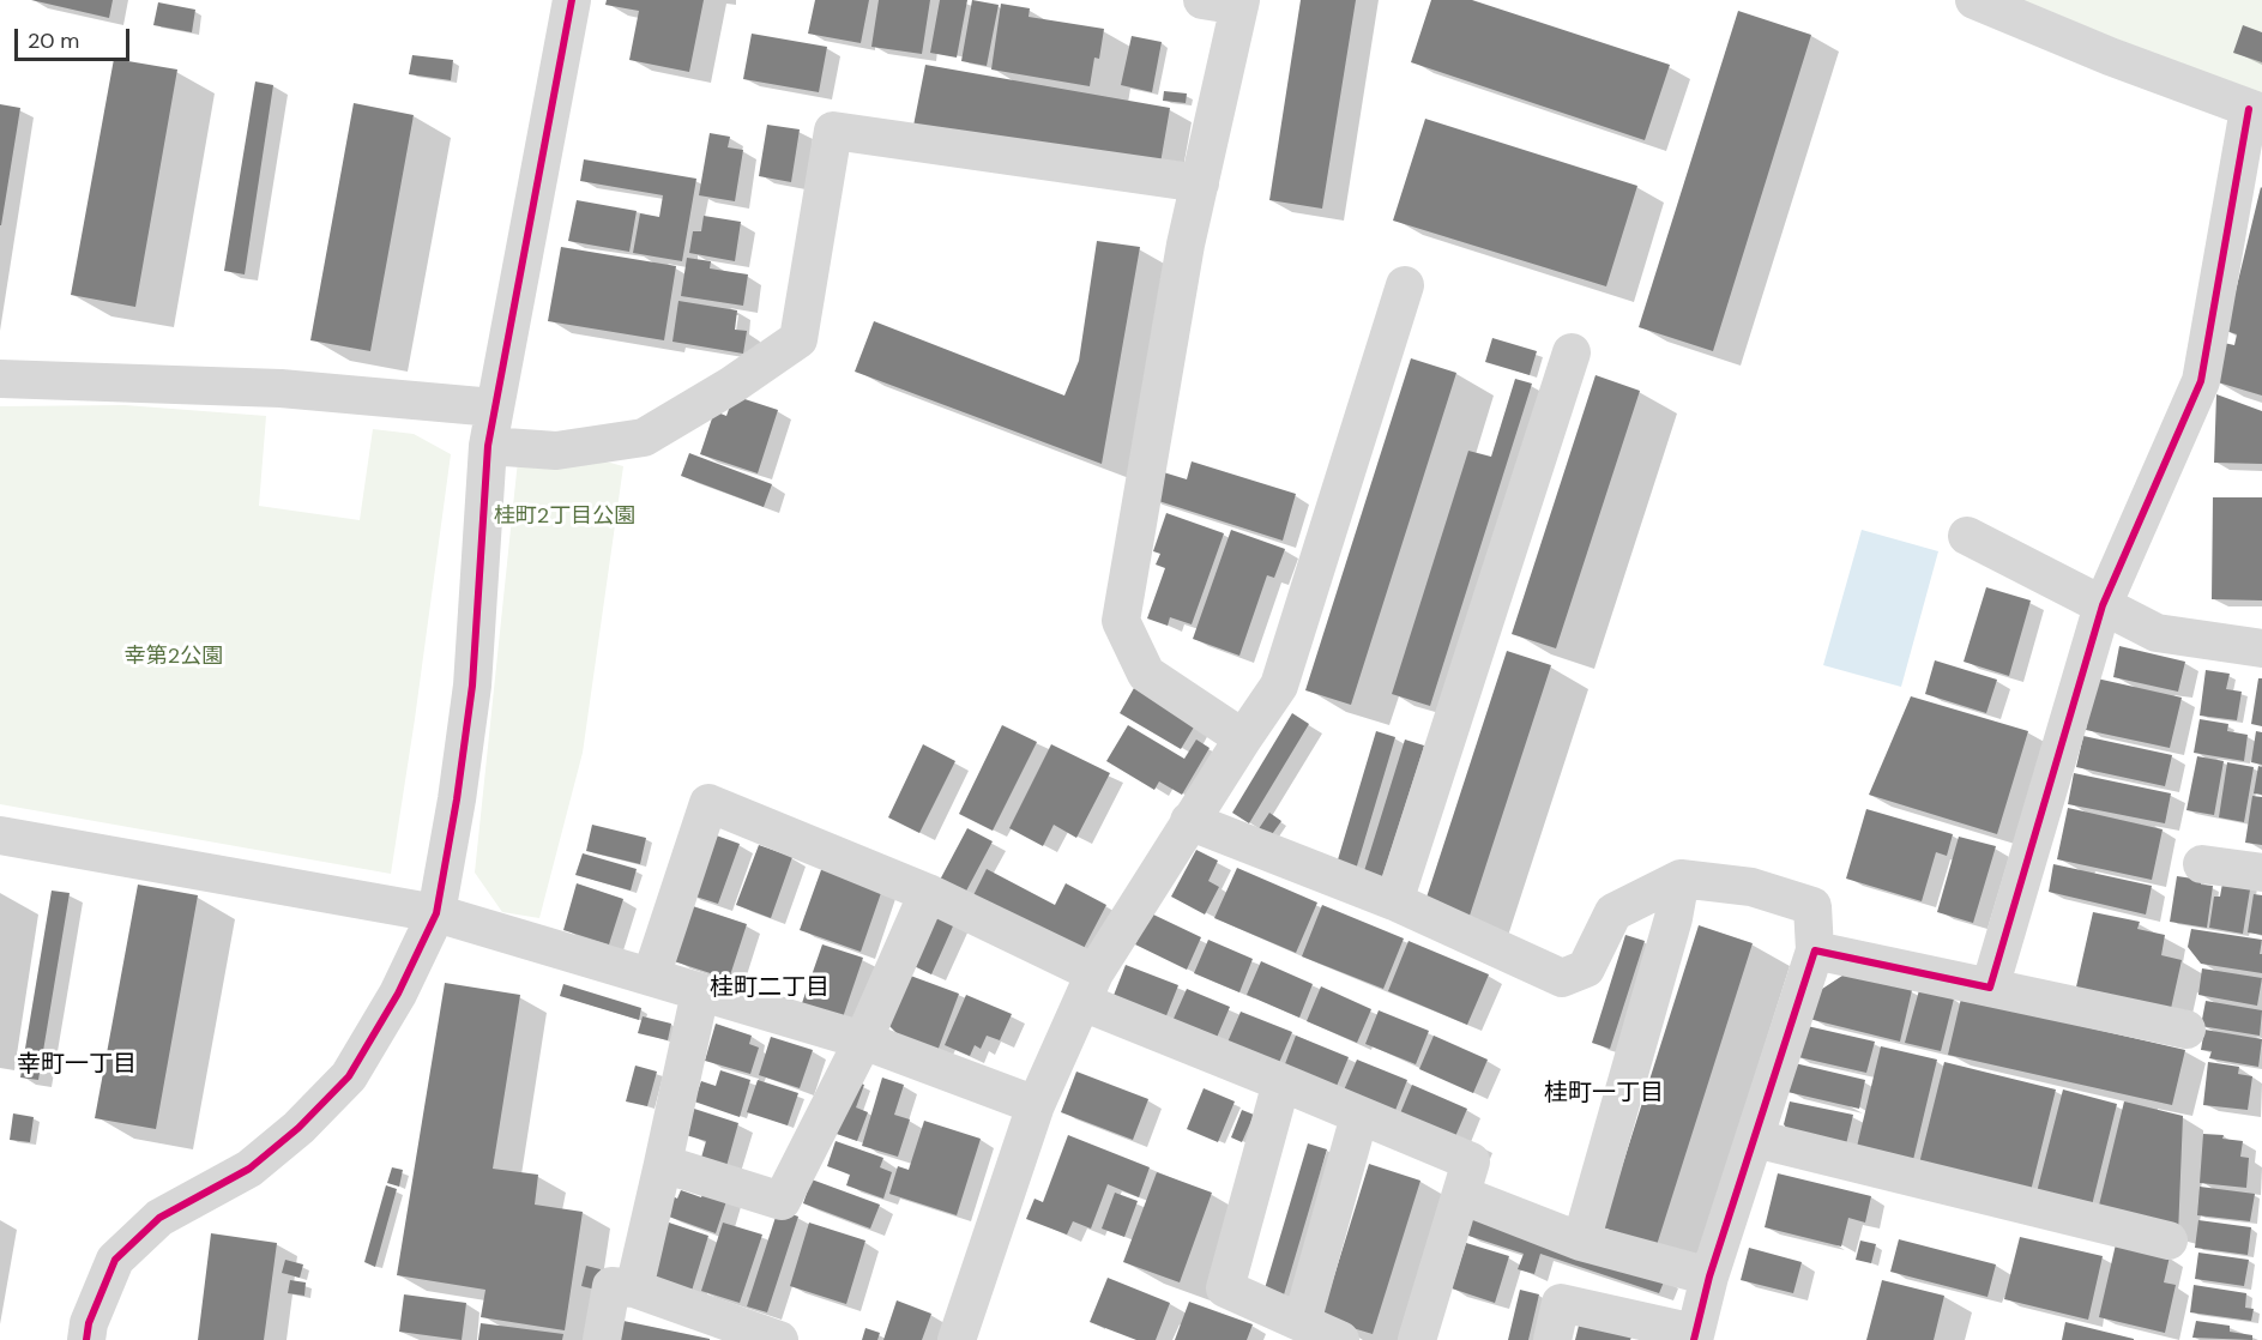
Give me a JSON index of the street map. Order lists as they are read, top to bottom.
{
  "districts": ["桂町二丁目", "幸町一丁目", "桂町一丁目"],
  "parks": ["桂町2丁目公園", "幸第2公園"],
  "scale_bar": "20 m"
}
